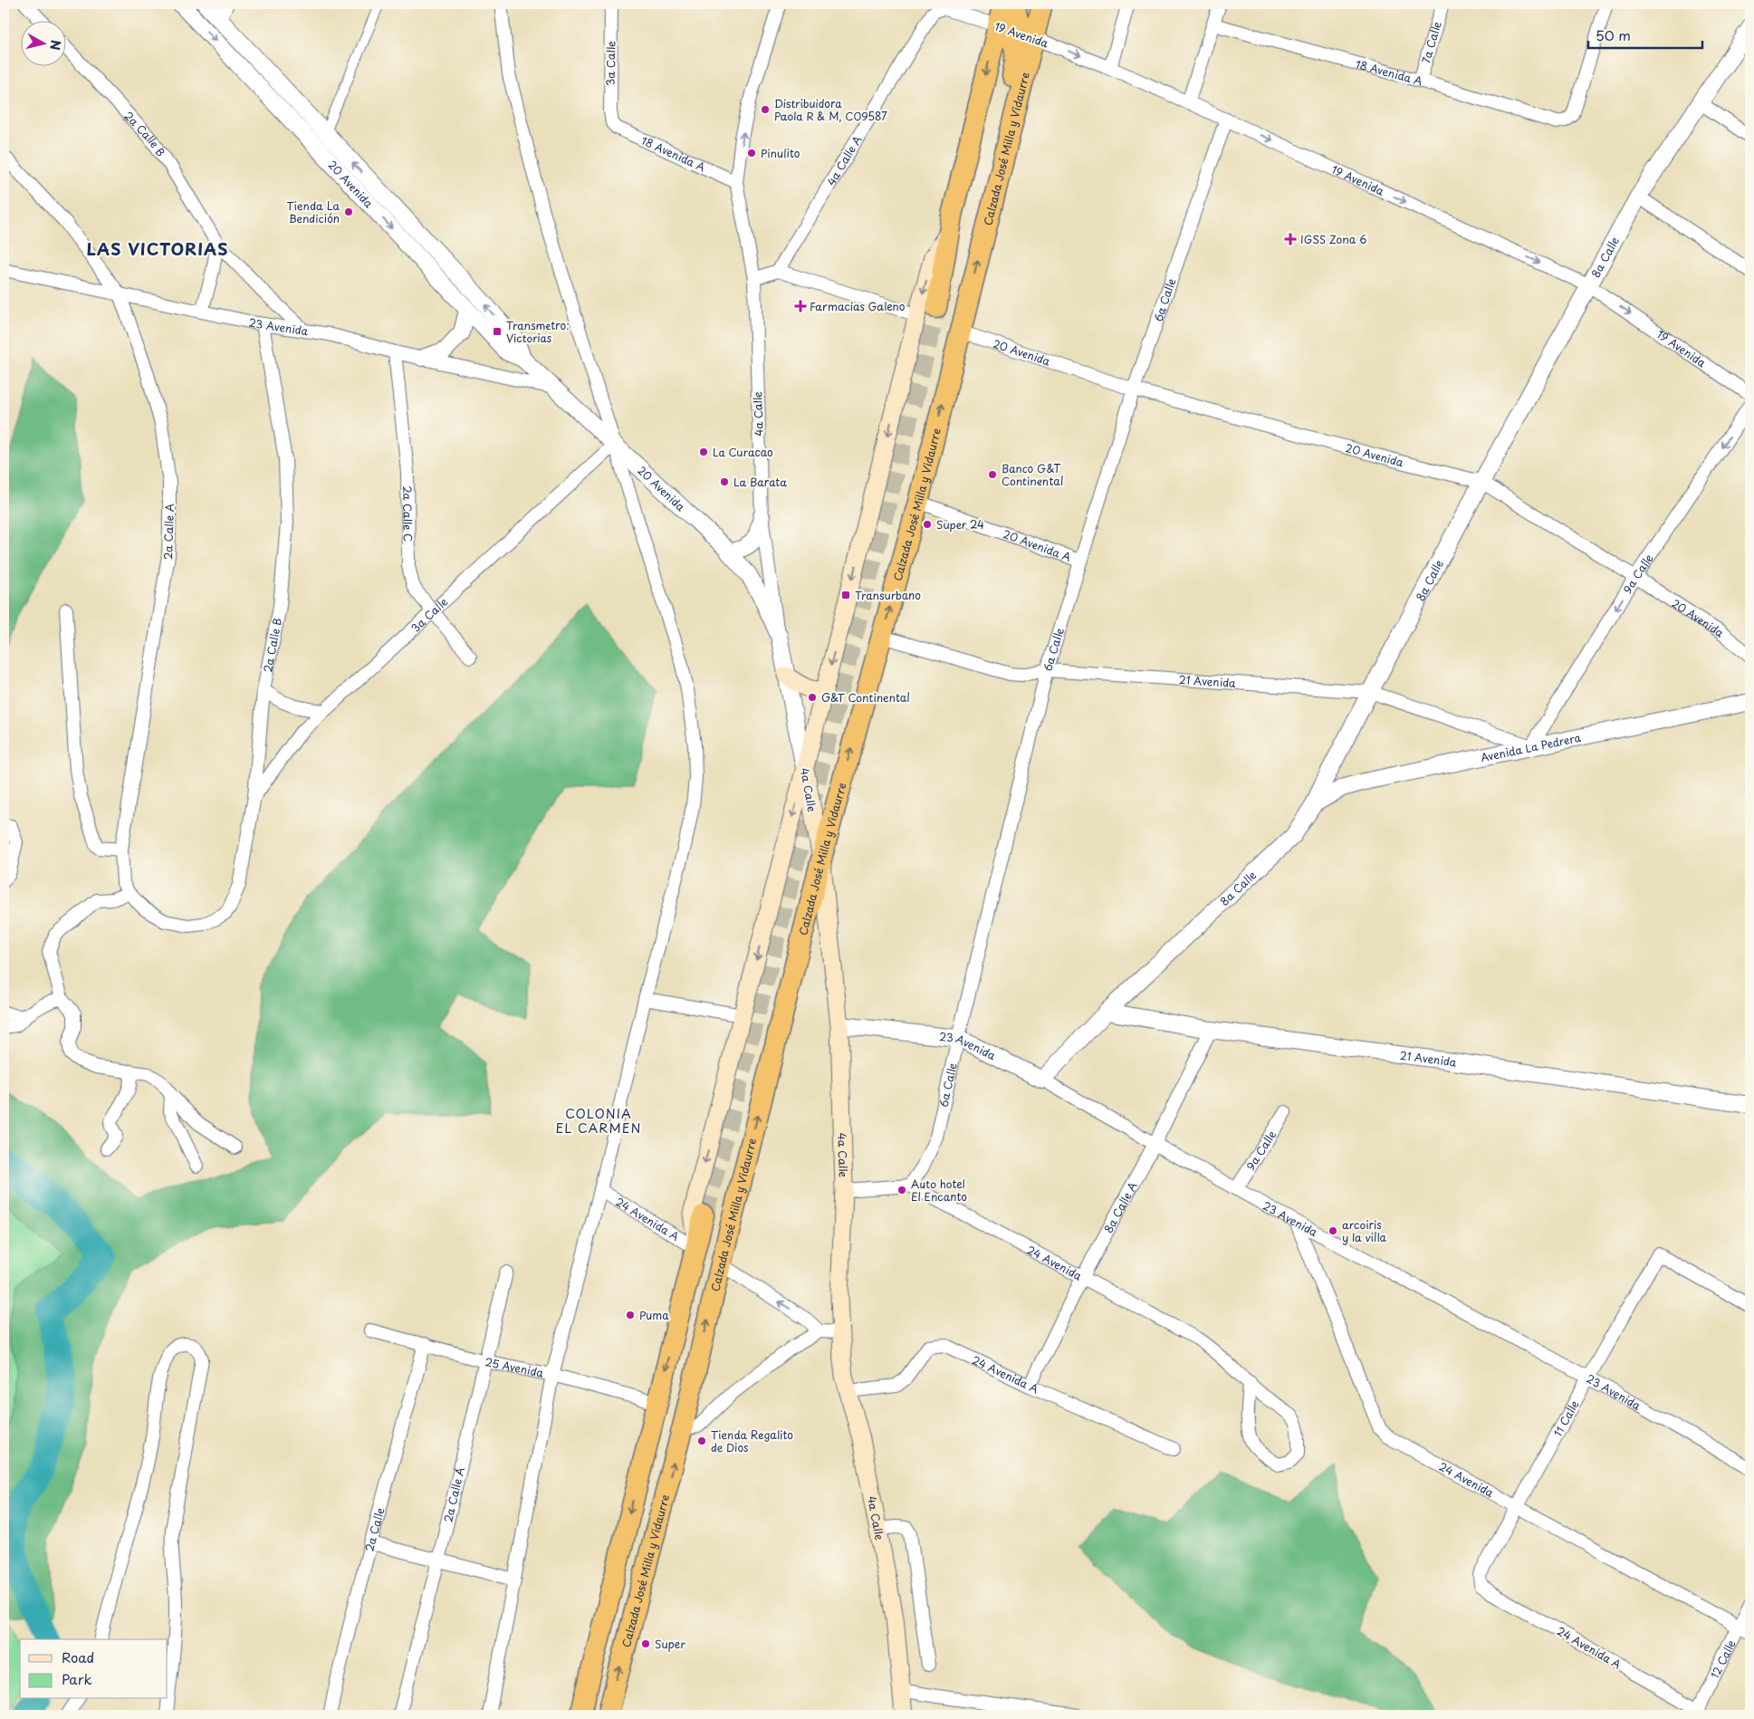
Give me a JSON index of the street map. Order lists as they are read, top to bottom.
{
  "streets": {
    "highway": ["Calzada José Milla y Vidaurre"],
    "main road": ["4a Calle"],
    "street": [
      "19 Avenida",
      "7a Calle",
      "3a Calle",
      "18 Avenida A",
      "2a Calle B",
      "4a Calle A",
      "20 Avenida",
      "8a Calle",
      "6a Calle",
      "23 Avenida",
      "2a Calle C",
      "2a Calle A",
      "20 Avenida A",
      "9a Calle",
      "21 Avenida",
      "Avenida La Pedrera",
      "8a Calle A",
      "24 Avenida A",
      "24 Avenida",
      "25 Avenida",
      "11 Calle",
      "2a Calle",
      "12 Calle"
    ]
  },
  "crossings": [
    ["19 Avenida", "Calzada José Milla y Vidaurre"],
    ["19 Avenida", "4a Calle A"],
    ["19 Avenida", "8a Calle"],
    ["19 Avenida", "6a Calle"],
    ["7a Calle", "18 Avenida A"],
    ["3a Calle", "18 Avenida A"],
    ["3a Calle", "2a Calle B"],
    ["3a Calle", "20 Avenida"],
    ["3a Calle", "2a Calle C"],
    ["18 Avenida A", "4a Calle"],
    ["2a Calle B", "23 Avenida"],
    ["2a Calle B", "2a Calle A"],
    ["Calzada José Milla y Vidaurre", "20 Avenida"],
    ["Calzada José Milla y Vidaurre", "4a Calle"],
    ["Calzada José Milla y Vidaurre", "20 Avenida A"],
    ["Calzada José Milla y Vidaurre", "21 Avenida"],
    ["20 Avenida", "8a Calle"],
    ["20 Avenida", "6a Calle"],
    ["20 Avenida", "23 Avenida"],
    ["20 Avenida", "4a Calle"],
    ["20 Avenida", "9a Calle"],
    ["8a Calle", "23 Avenida"],
    ["8a Calle", "21 Avenida"],
    ["8a Calle", "Avenida La Pedrera"],
    ["6a Calle", "23 Avenida"],
    ["6a Calle", "20 Avenida A"],
    ["6a Calle", "21 Avenida"],
    ["6a Calle", "24 Avenida"],
    ["23 Avenida", "4a Calle"],
    ["23 Avenida", "2a Calle C"],
    ["23 Avenida", "2a Calle A"],
    ["23 Avenida", "9a Calle"],
    ["23 Avenida", "8a Calle A"],
    ["23 Avenida", "24 Avenida"],
    ["23 Avenida", "11 Calle"],
    ["4a Calle", "24 Avenida A"],
    ["2a Calle A", "25 Avenida"],
    ["9a Calle", "21 Avenida"],
    ["9a Calle", "Avenida La Pedrera"],
    ["21 Avenida", "Avenida La Pedrera"],
    ["21 Avenida", "8a Calle A"],
    ["8a Calle A", "24 Avenida A"],
    ["8a Calle A", "24 Avenida"],
    ["24 Avenida A", "11 Calle"],
    ["24 Avenida A", "12 Calle"],
    ["24 Avenida", "11 Calle"],
    ["24 Avenida", "12 Calle"],
    ["25 Avenida", "2a Calle"]
  ],
  "one_way": ["19 Avenida", "9a Calle"],
  "districts": ["LAS VICTORIAS", "COLONIA EL CARMEN"],
  "places": {
    "other": [
      "Distribuidora Paola R & M, C09587",
      "Pinulito",
      "Tienda La Bendición",
      "La Curacao",
      "Banco G&T Continental",
      "La Barata",
      "Super 24",
      "G&T Continental",
      "Auto hotel El Encanto",
      "arcoiris y la villa",
      "Puma",
      "Tienda Regalito de Dios",
      "Super"
    ],
    "health": ["IGSS Zona 6", "Farmacias Galeno"],
    "transit": ["Transmetro: Victorias", "Transurbano"]
  },
  "legend": ["Road", "Park"],
  "scale_bar": "50 m",
  "north": "right"
}
